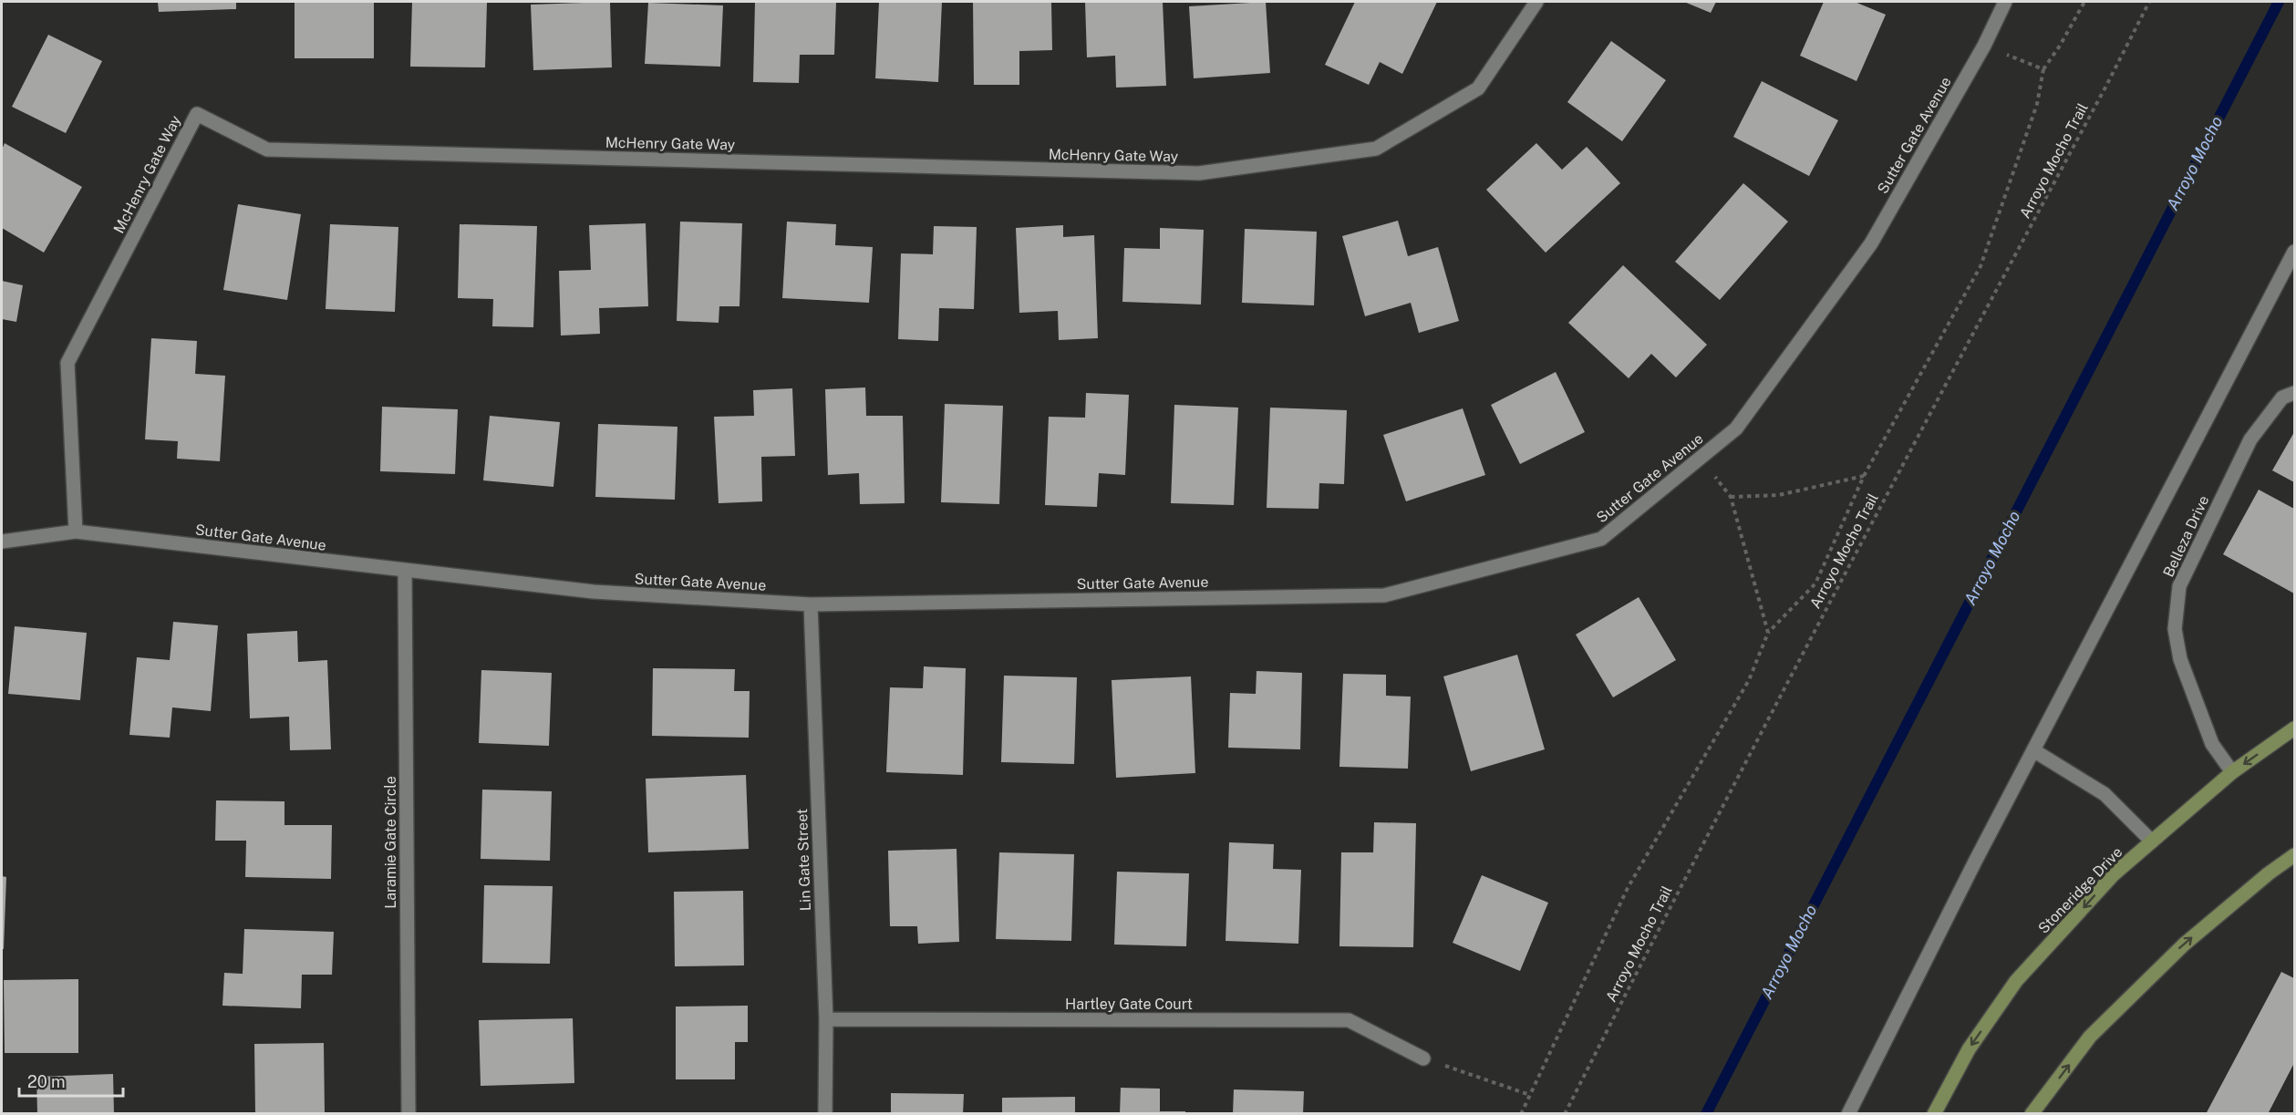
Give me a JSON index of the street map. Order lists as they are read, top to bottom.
{
  "streets": {
    "main road": ["Stoneridge Drive"],
    "street": [
      "Sutter Gate Avenue",
      "McHenry Gate Way",
      "Belleza Drive",
      "Laramie Gate Circle",
      "Lin Gate Street",
      "Hartley Gate Court"
    ],
    "path": ["Arroyo Mocho Trail"]
  },
  "crossings": [
    ["Sutter Gate Avenue", "McHenry Gate Way"],
    ["Sutter Gate Avenue", "Laramie Gate Circle"],
    ["Sutter Gate Avenue", "Lin Gate Street"],
    ["Belleza Drive", "Stoneridge Drive"],
    ["Lin Gate Street", "Hartley Gate Court"]
  ],
  "water": ["Arroyo Mocho"],
  "scale_bar": "20 m"
}
